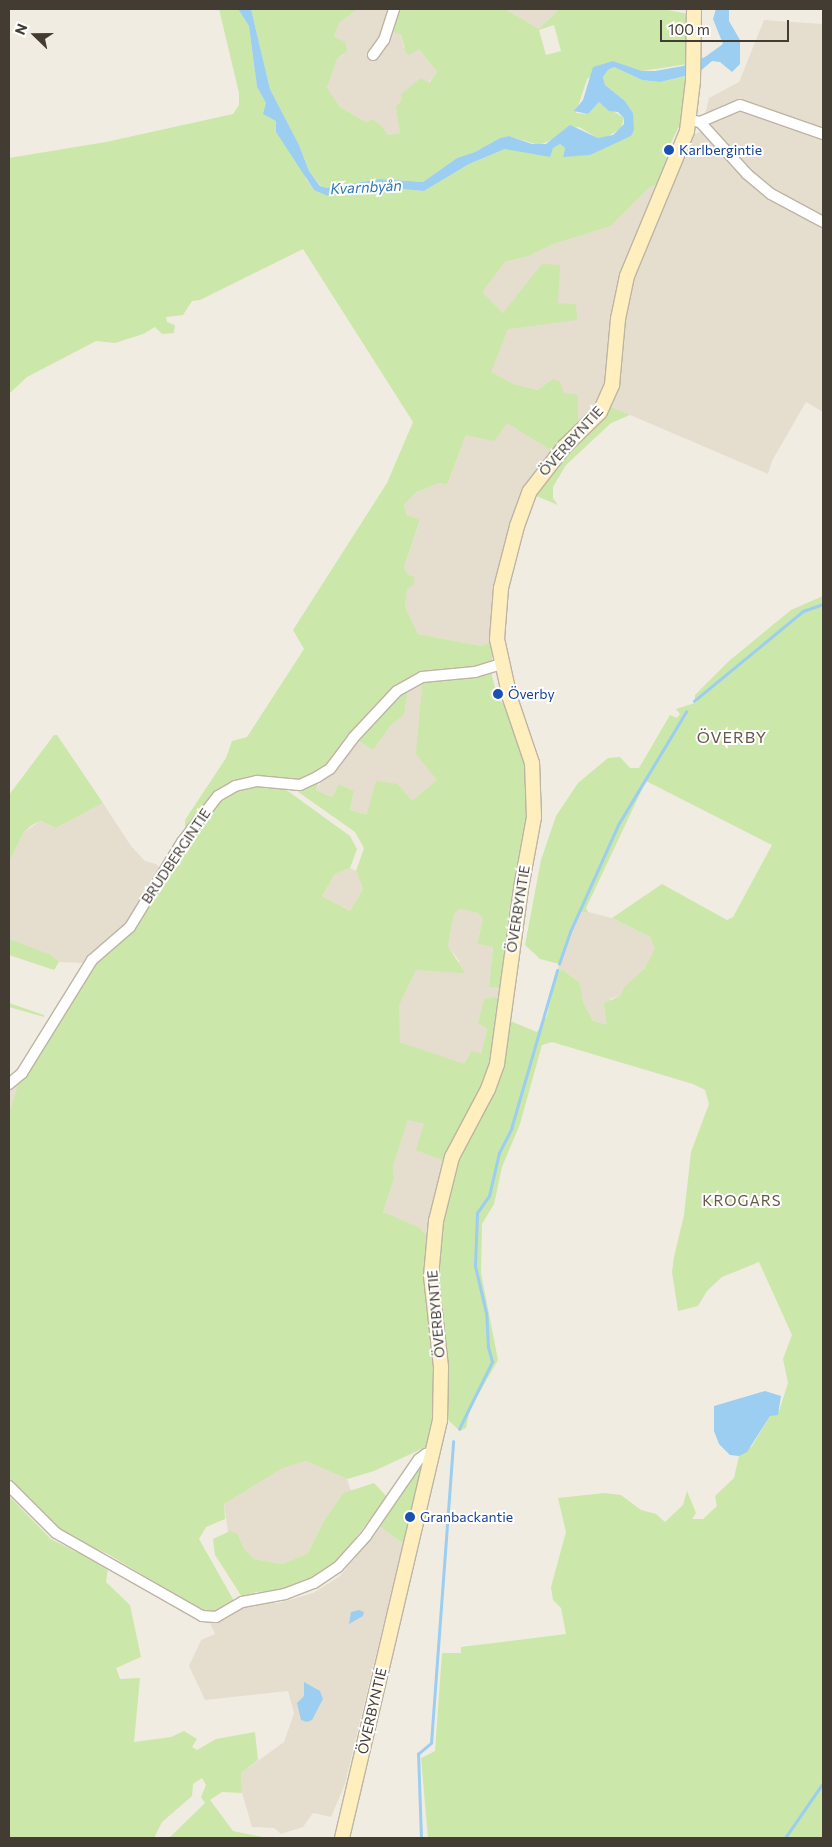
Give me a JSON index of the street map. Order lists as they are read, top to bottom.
{
  "streets": {
    "street": ["ÖVERBYNTIE", "BRUDBERGINTIE"]
  },
  "crossings": [
    ["ÖVERBYNTIE", "BRUDBERGINTIE"]
  ],
  "districts": ["ÖVERBY", "KROGARS"],
  "water": ["Kvarnbyån"],
  "places": ["Karlbergintie", "Överby", "Granbackantie"],
  "scale_bar": "100 m",
  "north": "left"
}
